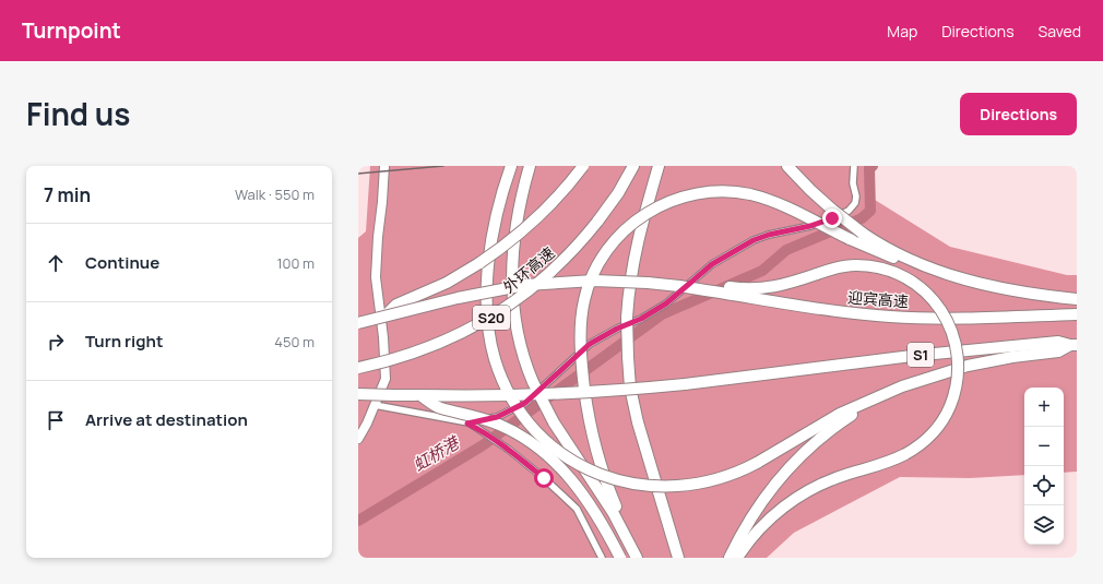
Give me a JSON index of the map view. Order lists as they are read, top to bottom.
{
  "streets": {
    "highway": [
      "外环高速",
      "迎宾高速",
      "S20",
      "S1"
    ]
  },
  "water": ["虹桥港"],
  "page": {
    "header": "Turnpoint",
    "nav": ["Map", "Directions", "Saved"],
    "title": "Find us",
    "buttons": "Directions",
    "heading": ["7 min", "Walk · 550 m"],
    "list": [
      ["Continue", "100 m"],
      ["Turn right", "450 m"],
      "Arrive at destination"
    ],
    "map_buttons": ["+", "−"]
  }
}
